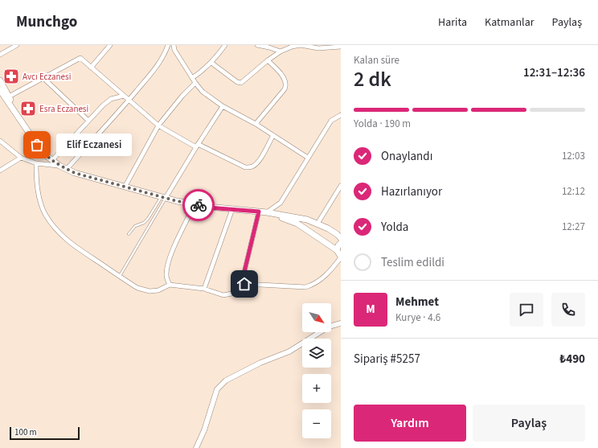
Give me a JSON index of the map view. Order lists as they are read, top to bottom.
{
  "places": {
    "pharmacy": ["Avcı Eczanesi", "Esra Eczanesi"],
    "other": ["Elif Eczanesi"]
  },
  "scale_bar": "100 m",
  "north": "bottom right",
  "page": {
    "header": "Munchgo",
    "nav": ["Harita", "Katmanlar", "Paylaş"],
    "heading": ["2 dk", "Kalan süre", "12:31–12:36"],
    "panel": [
      "Mehmet",
      "Kurye · 4.6",
      "Sipariş #5257",
      "₺490"
    ],
    "bar": "Yolda · 190 m",
    "bubble": "Elif Eczanesi",
    "list": [
      ["Onaylandı", "12:03"],
      ["Hazırlanıyor", "12:12"],
      ["Yolda", "12:27"],
      "Teslim edildi"
    ],
    "round": "M",
    "map_buttons": ["+", "−"],
    "buttons": ["Yardım", "Paylaş"],
    "scale": "100 m"
  }
}
